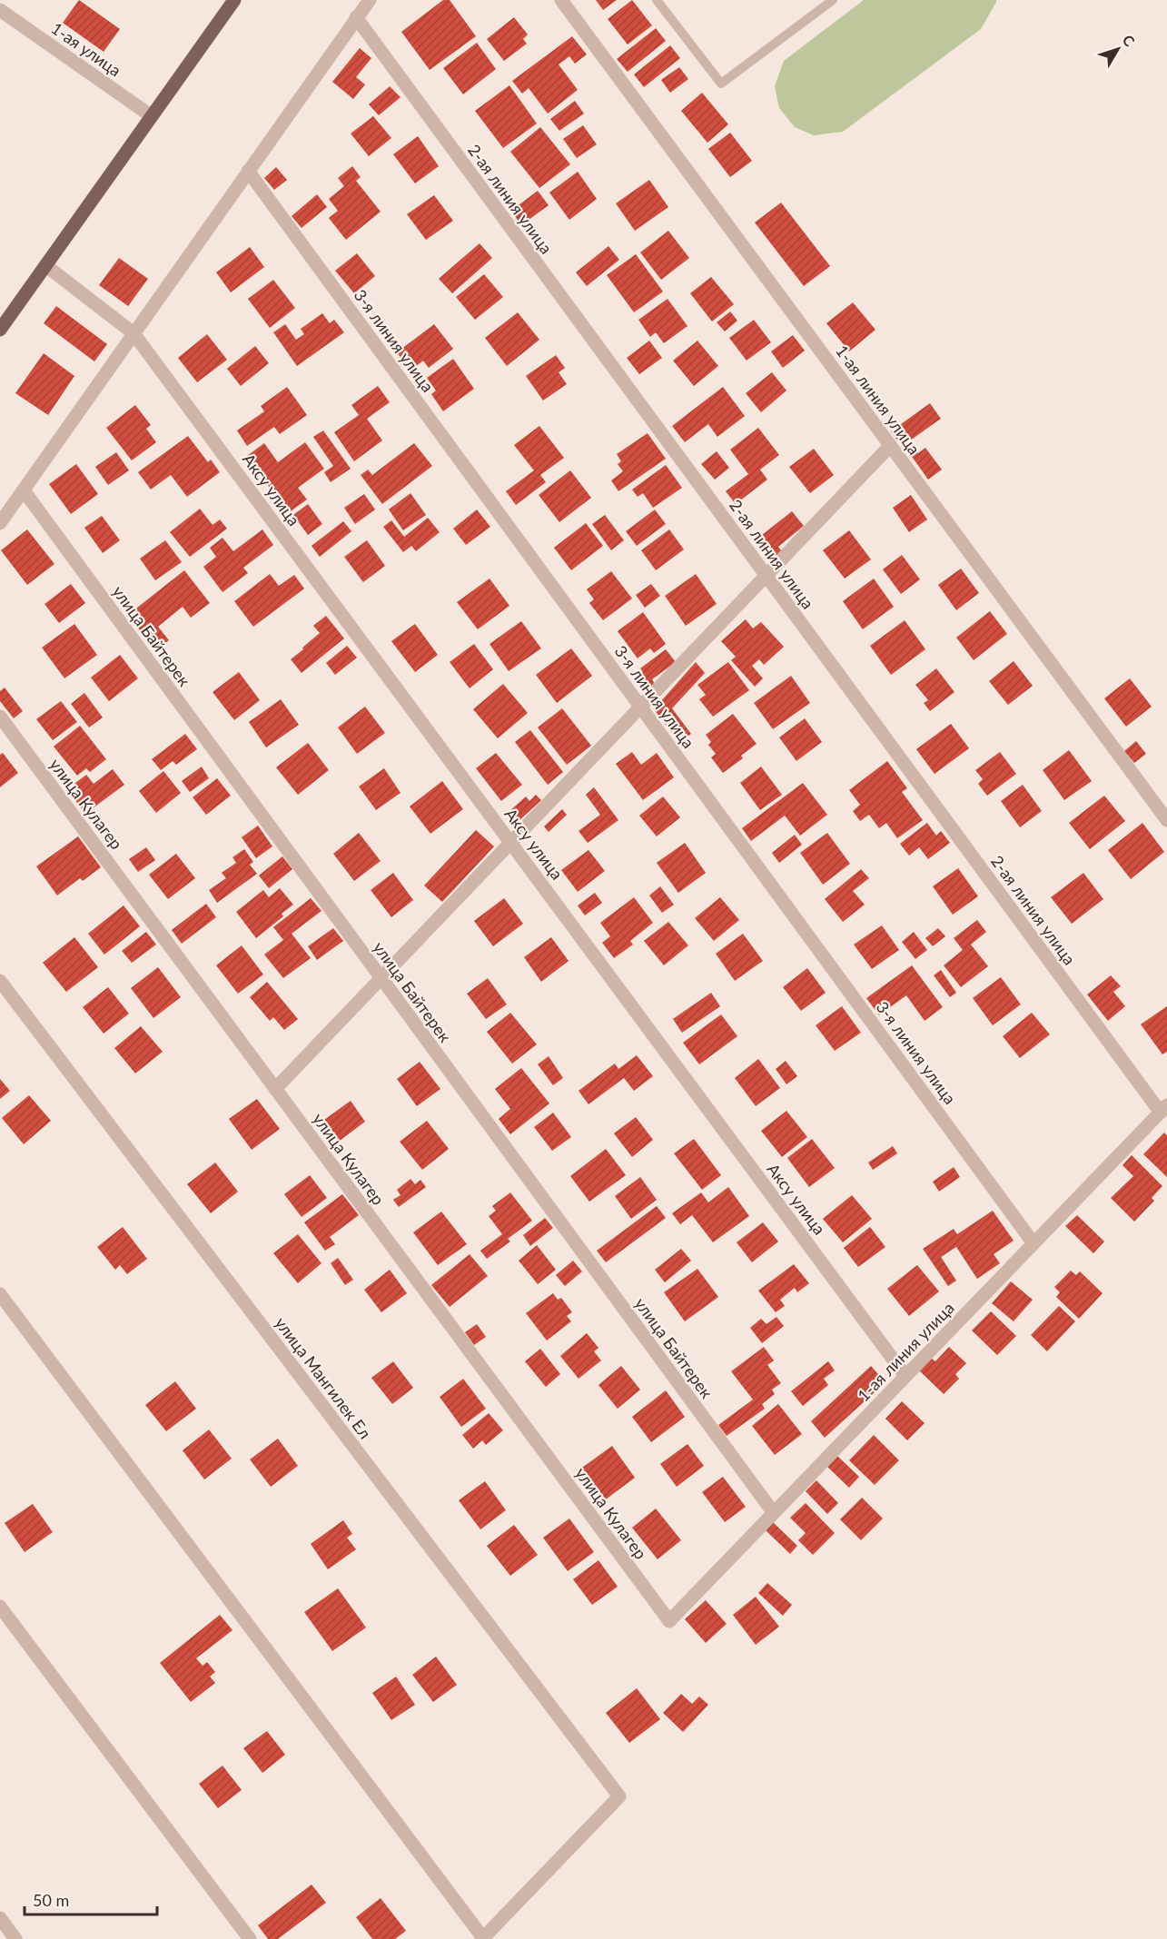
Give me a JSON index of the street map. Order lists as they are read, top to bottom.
{
  "streets": {
    "street": [
      "1-ая улица",
      "2-ая линия улица",
      "3-я линия улица",
      "1-ая линия улица",
      "Аксу улица",
      "улица Байтерек",
      "улица Кулагер",
      "улица Мангилек Ел"
    ]
  },
  "crossings": [
    ["2-ая линия улица", "1-ая линия улица"],
    ["3-я линия улица", "1-ая линия улица"],
    ["1-ая линия улица", "Аксу улица"],
    ["1-ая линия улица", "улица Байтерек"],
    ["1-ая линия улица", "улица Кулагер"]
  ],
  "scale_bar": "50 m",
  "north": "top right"
}
